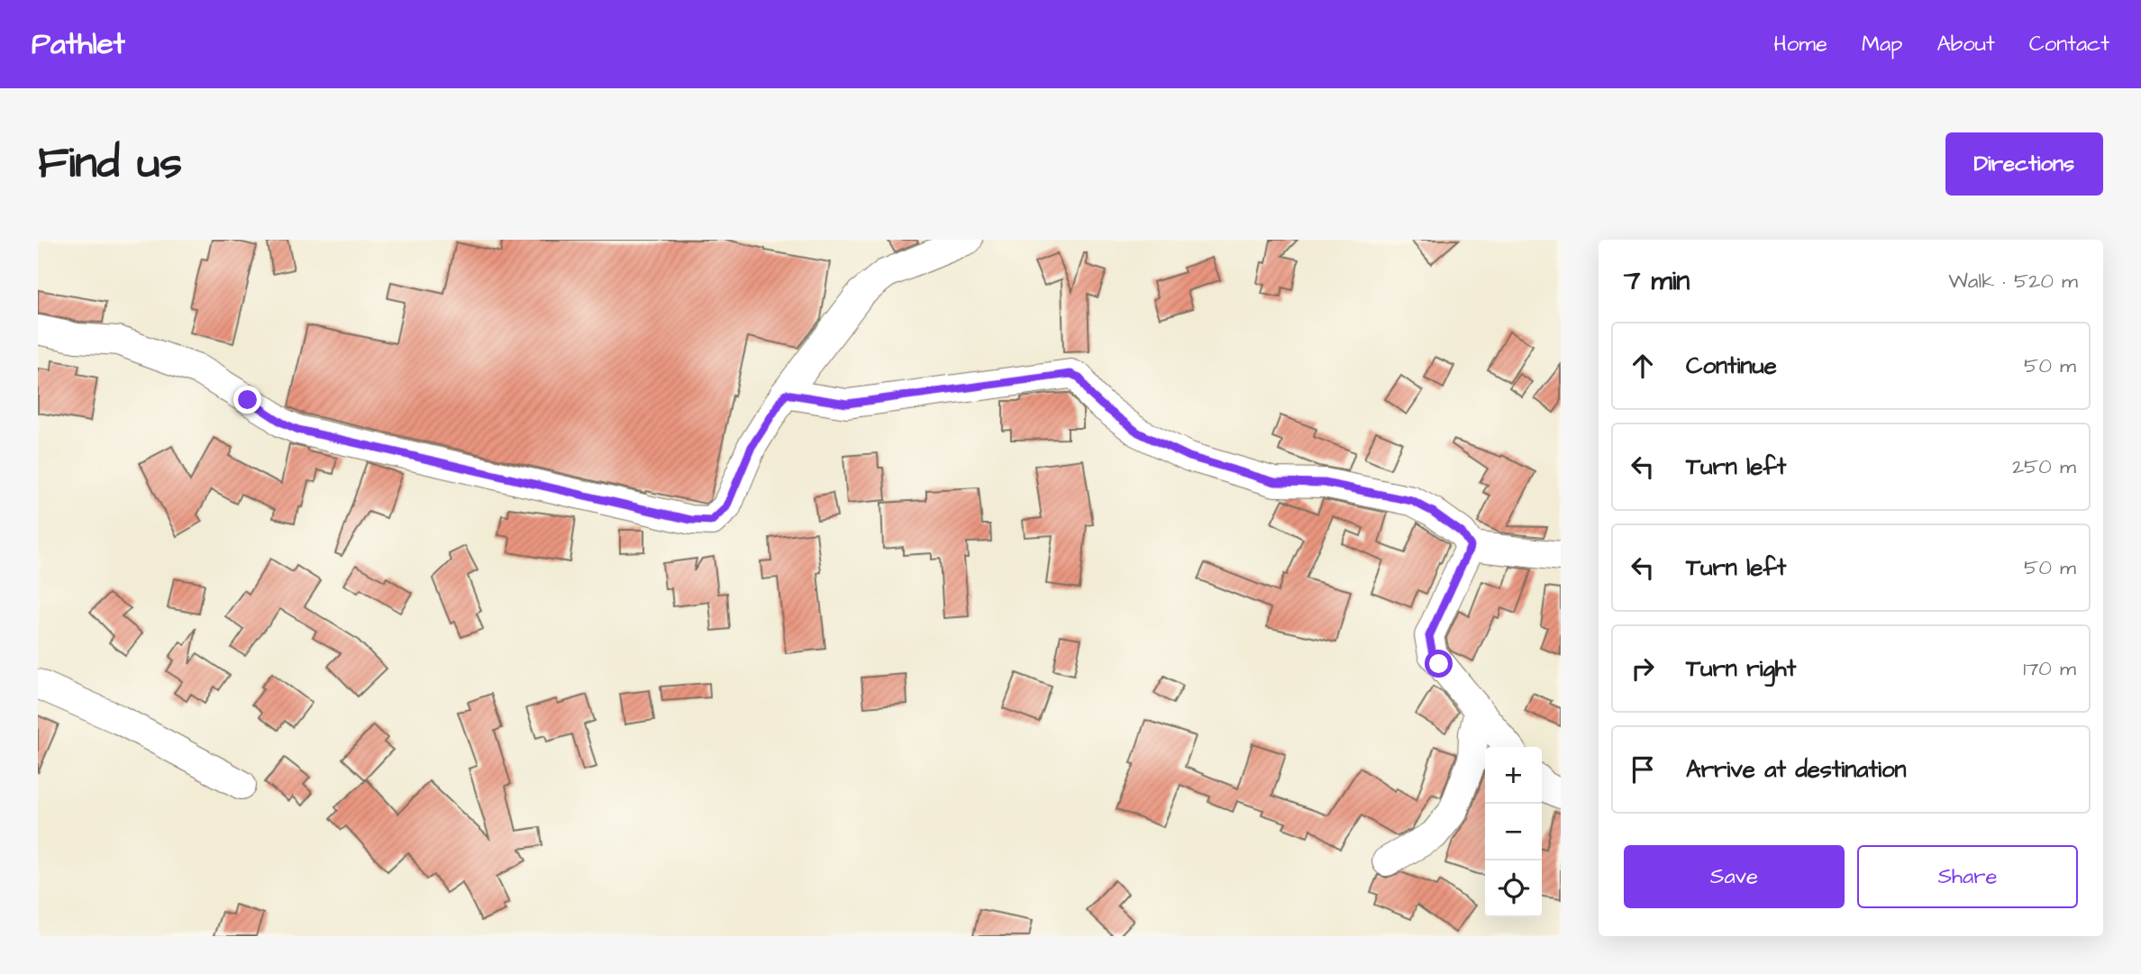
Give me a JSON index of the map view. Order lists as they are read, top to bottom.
{
  "page": {
    "header": "Pathlet",
    "nav": [
      "Home",
      "Map",
      "About",
      "Contact"
    ],
    "buttons": [
      "Directions",
      ["Save", "Share"]
    ],
    "title": "Find us",
    "heading": ["7 min", "Walk · 520 m"],
    "list": [
      ["Continue", "50 m"],
      ["Turn left", "250 m"],
      ["Turn left", "50 m"],
      ["Turn right", "170 m"],
      "Arrive at destination"
    ],
    "map_buttons": ["+", "−"]
  }
}
